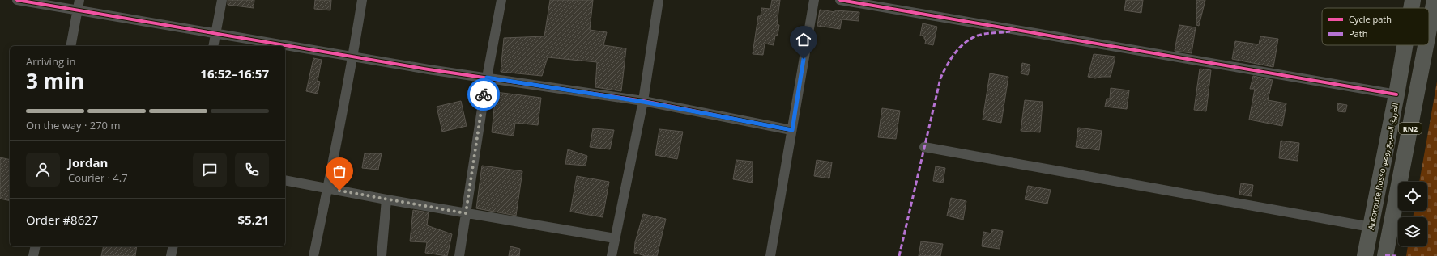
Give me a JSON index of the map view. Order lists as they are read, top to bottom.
{
  "streets": {
    "highway": ["RN2", "Autoroute Rosso الطريق السريع روصو"]
  },
  "legend": ["Cycle path", "Path"],
  "page": {
    "heading": ["3 min", "Arriving in", "16:52–16:57"],
    "panel": [
      "Jordan",
      "Courier · 4.7",
      "Order #8627",
      "$5.21"
    ],
    "bar": "On the way · 270 m"
  }
}
